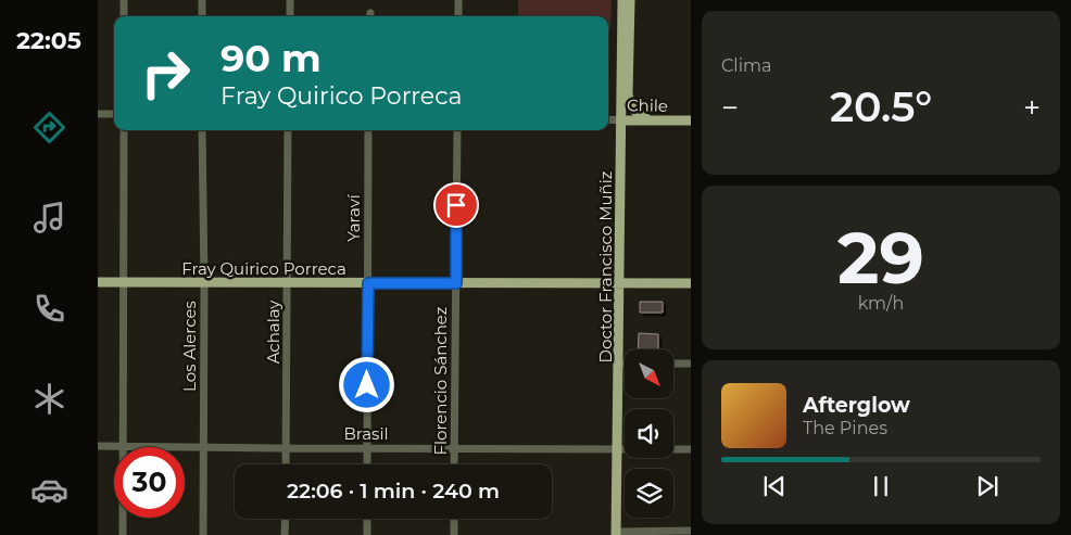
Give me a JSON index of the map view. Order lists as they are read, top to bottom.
{
  "streets": {
    "main road": ["Chile", "Doctor Francisco Muñiz", "Fray Quirico Porreca"],
    "street": [
      "Yaraví",
      "Achalay",
      "Los Alerces",
      "Florencio Sánchez",
      "Brasil"
    ]
  },
  "crossings": [
    ["Chile", "Doctor Francisco Muñiz"],
    ["Yaraví", "Fray Quirico Porreca"],
    ["Yaraví", "Brasil"],
    ["Doctor Francisco Muñiz", "Fray Quirico Porreca"],
    ["Doctor Francisco Muñiz", "Brasil"],
    ["Fray Quirico Porreca", "Achalay"],
    ["Fray Quirico Porreca", "Los Alerces"],
    ["Fray Quirico Porreca", "Florencio Sánchez"],
    ["Achalay", "Brasil"],
    ["Los Alerces", "Brasil"],
    ["Florencio Sánchez", "Brasil"]
  ],
  "north": "bottom right",
  "page": {
    "tabs": "22:05",
    "tile": [
      "Clima",
      ["29", "km/h"]
    ],
    "turn": ["90 m", "Fray Quirico Porreca"],
    "heat": ["−", "20.5°", "+"],
    "song": ["Afterglow", "The Pines"],
    "limit": "30",
    "trip": "22:06 · 1 min · 240 m"
  }
}
